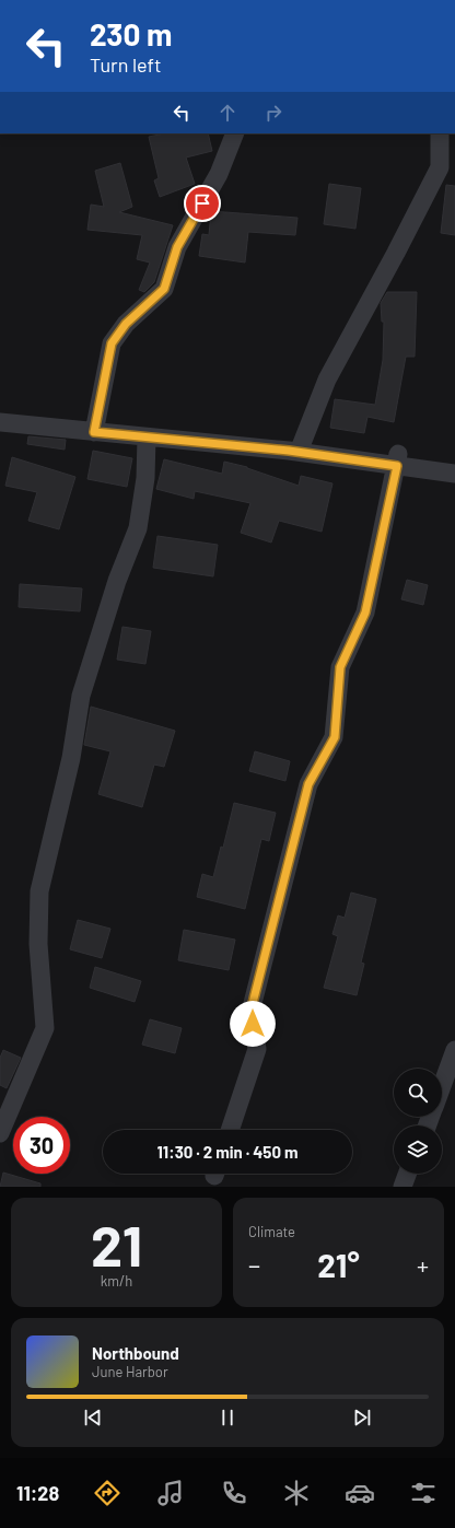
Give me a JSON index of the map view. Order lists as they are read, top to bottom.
{
  "page": {
    "turn": ["230 m", "Turn left"],
    "limit": "30",
    "trip": "11:30 · 2 min · 450 m",
    "tile": [
      ["21", "km/h"],
      "Climate"
    ],
    "heat": ["−", "21°", "+"],
    "song": ["Northbound", "June Harbor"],
    "tabs": "11:28"
  }
}
